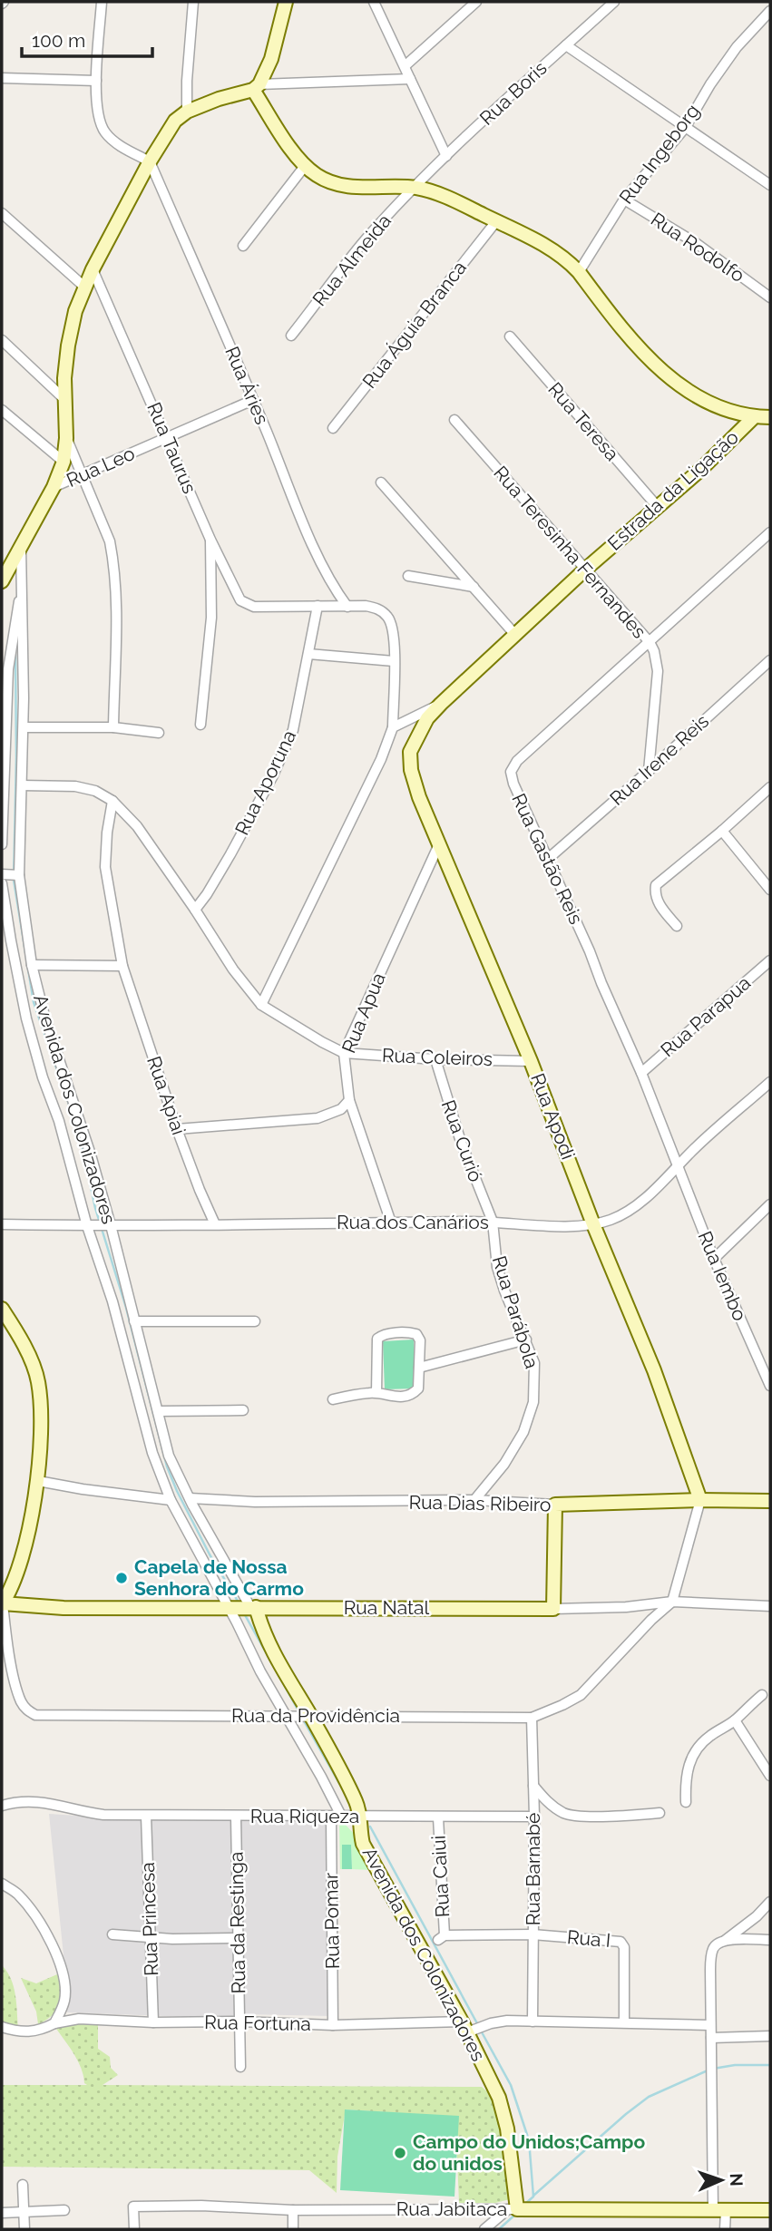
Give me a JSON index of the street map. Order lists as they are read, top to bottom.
{
  "streets": {
    "street": [
      "Rua Boris",
      "Rua Ingeborg",
      "Rua Rodolfo",
      "Rua Almeida",
      "Rua Águia Branca",
      "Rua Áries",
      "Rua Teresa",
      "Rua Taurus",
      "Rua Leo",
      "Estrada da Ligação",
      "Rua Teresinha Fernandes",
      "Rua Irene Reis",
      "Rua Aporuna",
      "Rua Gastão Reis",
      "Rua Apua",
      "Rua Parapua",
      "Rua Coleiros",
      "Rua Apiai",
      "Avenida dos Colonizadores",
      "Rua Apodi",
      "Rua Curió",
      "Rua dos Canários",
      "Rua Iembo",
      "Rua Parábola",
      "Rua Dias Ribeiro",
      "Rua Natal",
      "Rua da Providência",
      "Rua Riqueza",
      "Rua Barnabé",
      "Rua Caiui",
      "Rua Princesa",
      "Rua Pomar",
      "Rua da Restinga",
      "Rua I",
      "Rua Fortuna",
      "Rua Jabitaca"
    ]
  },
  "crossings": [
    ["Rua Boris", "Rua Almeida"],
    ["Rua Boris", "Estrada da Ligação"],
    ["Rua Ingeborg", "Rua Rodolfo"],
    ["Rua Ingeborg", "Estrada da Ligação"],
    ["Rua Almeida", "Estrada da Ligação"],
    ["Rua Águia Branca", "Estrada da Ligação"],
    ["Rua Áries", "Rua Leo"],
    ["Rua Teresa", "Estrada da Ligação"],
    ["Rua Taurus", "Rua Leo"],
    ["Estrada da Ligação", "Rua Teresinha Fernandes"],
    ["Estrada da Ligação", "Rua Apodi"],
    ["Rua Teresinha Fernandes", "Rua Irene Reis"],
    ["Rua Teresinha Fernandes", "Rua Gastão Reis"],
    ["Rua Irene Reis", "Rua Gastão Reis"],
    ["Rua Gastão Reis", "Rua Parapua"],
    ["Rua Gastão Reis", "Rua dos Canários"],
    ["Rua Gastão Reis", "Rua Iembo"],
    ["Rua Apua", "Rua Coleiros"],
    ["Rua Apua", "Rua Apodi"],
    ["Rua Apua", "Rua dos Canários"],
    ["Rua Coleiros", "Rua Apodi"],
    ["Rua Coleiros", "Rua Curió"],
    ["Rua Apiai", "Rua dos Canários"],
    ["Avenida dos Colonizadores", "Rua dos Canários"],
    ["Avenida dos Colonizadores", "Rua Dias Ribeiro"],
    ["Avenida dos Colonizadores", "Rua Natal"],
    ["Avenida dos Colonizadores", "Rua da Providência"],
    ["Avenida dos Colonizadores", "Rua Riqueza"],
    ["Avenida dos Colonizadores", "Rua Fortuna"],
    ["Avenida dos Colonizadores", "Rua Jabitaca"],
    ["Rua Apodi", "Rua dos Canários"],
    ["Rua Apodi", "Rua Dias Ribeiro"],
    ["Rua Curió", "Rua dos Canários"],
    ["Rua Curió", "Rua Parábola"],
    ["Rua dos Canários", "Rua Iembo"],
    ["Rua dos Canários", "Rua Parábola"],
    ["Rua Parábola", "Rua Dias Ribeiro"],
    ["Rua Natal", "Rua da Providência"],
    ["Rua da Providência", "Rua Barnabé"],
    ["Rua Riqueza", "Rua Barnabé"],
    ["Rua Riqueza", "Rua Caiui"],
    ["Rua Riqueza", "Rua Princesa"],
    ["Rua Riqueza", "Rua Pomar"],
    ["Rua Riqueza", "Rua da Restinga"],
    ["Rua Barnabé", "Rua I"],
    ["Rua Barnabé", "Rua Fortuna"],
    ["Rua Caiui", "Rua I"],
    ["Rua Princesa", "Rua Fortuna"],
    ["Rua Pomar", "Rua Fortuna"],
    ["Rua da Restinga", "Rua Fortuna"],
    ["Rua I", "Rua Fortuna"]
  ],
  "places": ["Capela de Nossa Senhora do Carmo", "Campo do Unidos;Campo do unidos"],
  "scale_bar": "100 m",
  "north": "right"
}
